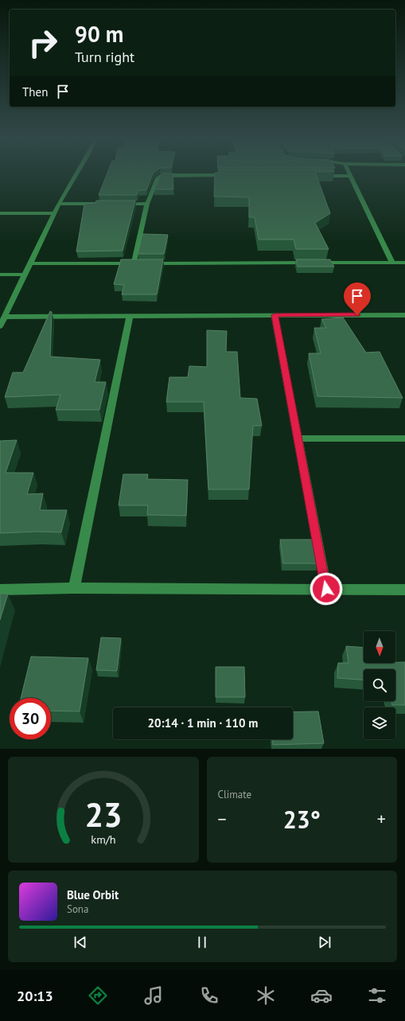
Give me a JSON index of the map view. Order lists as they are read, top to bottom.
{
  "north": "bottom",
  "page": {
    "turn": ["90 m", "Turn right"],
    "then": "Then",
    "limit": "30",
    "trip": "20:14 · 1 min · 110 m",
    "tile": "Climate",
    "heat": ["−", "23°", "+"],
    "song": ["Blue Orbit", "Sona"],
    "tabs": "20:13",
    "gauge": ["23", "km/h"]
  }
}
